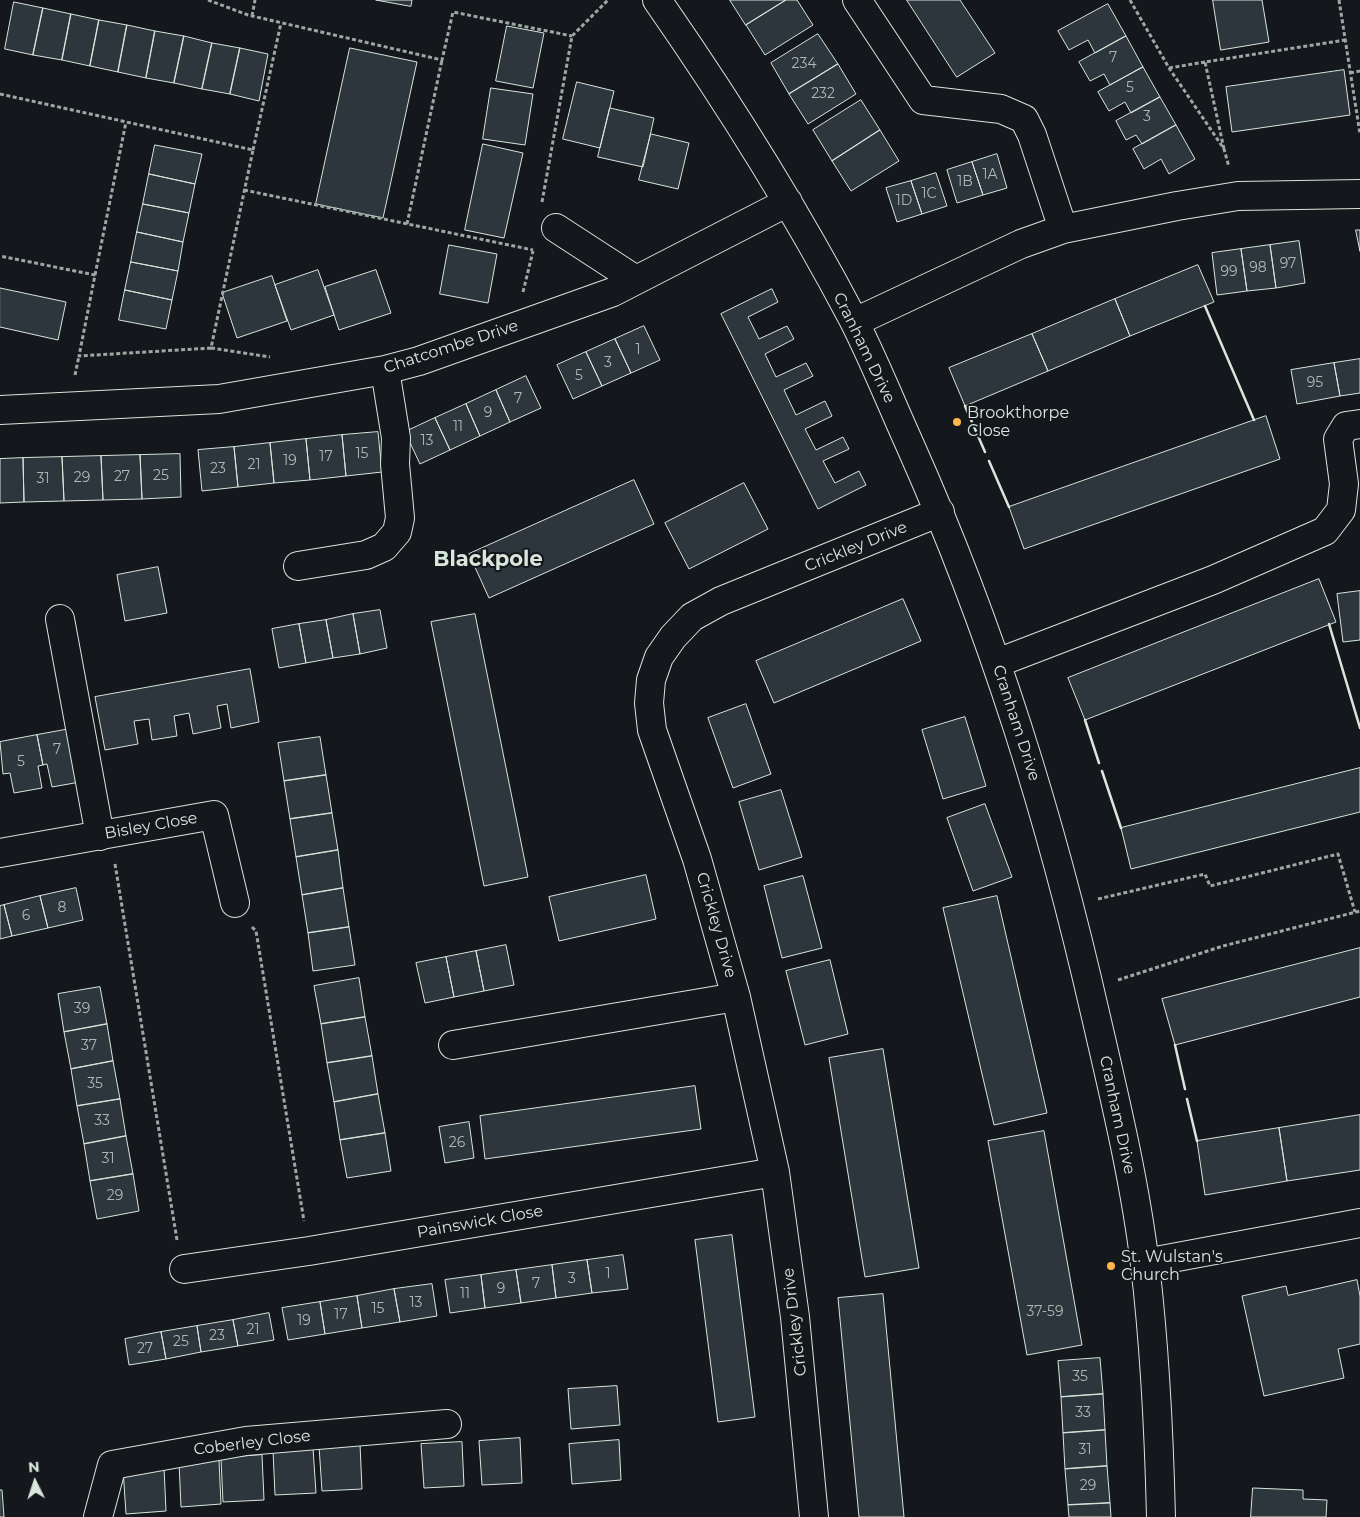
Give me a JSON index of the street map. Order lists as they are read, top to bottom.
{
  "streets": {
    "street": [
      "Chatcombe Drive",
      "Cranham Drive",
      "Crickley Drive",
      "Bisley Close",
      "Painswick Close",
      "Coberley Close"
    ]
  },
  "crossings": [
    ["Chatcombe Drive", "Cranham Drive"],
    ["Cranham Drive", "Crickley Drive"],
    ["Crickley Drive", "Painswick Close"]
  ],
  "districts": ["Blackpole"],
  "places": ["Brookthorpe Close", "St. Wulstan's Church"],
  "house_numbers": [
    "7",
    "234",
    "5",
    "232",
    "3",
    "1A",
    "1B",
    "1C",
    "1D",
    "97",
    "98",
    "99",
    "1",
    "3",
    "5",
    "95",
    "7",
    "9",
    "11",
    "13",
    "15",
    "17",
    "19",
    "21",
    "23",
    "25",
    "27",
    "29",
    "31",
    "7",
    "5",
    "8",
    "6",
    "39",
    "37",
    "35",
    "33",
    "26",
    "31",
    "29",
    "1",
    "3",
    "7",
    "9",
    "11",
    "13",
    "15",
    "37-59",
    "17",
    "19",
    "21",
    "23",
    "25",
    "27",
    "35",
    "33",
    "31",
    "29"
  ],
  "north": "top"
}
